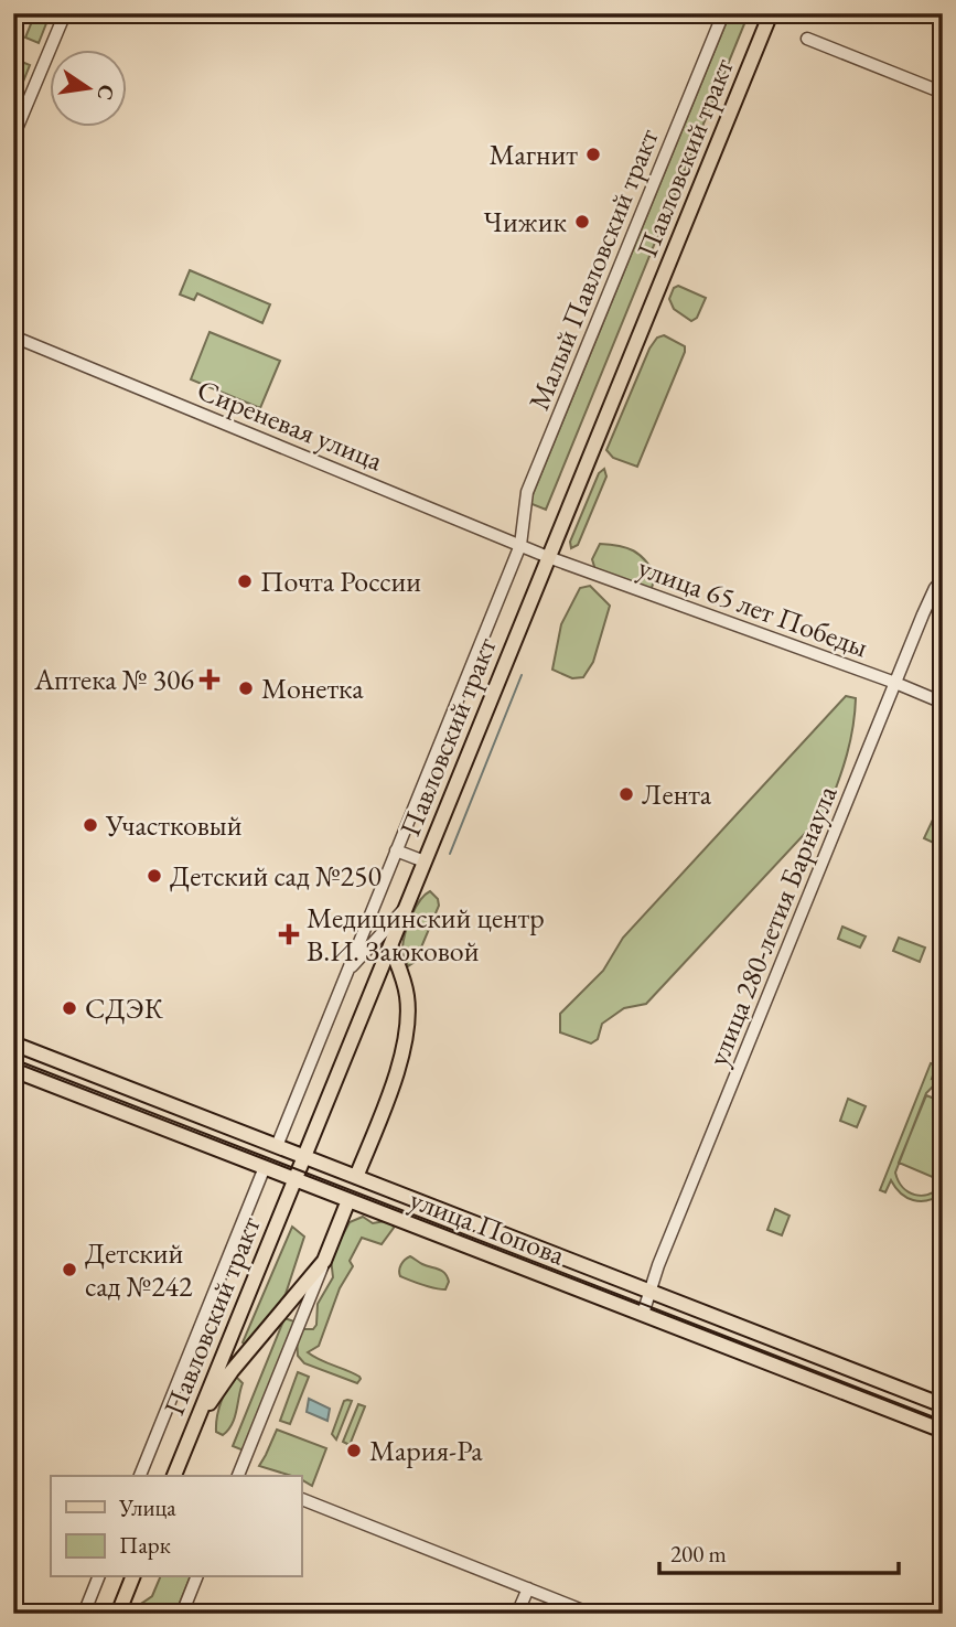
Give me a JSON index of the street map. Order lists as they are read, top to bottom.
{
  "streets": {
    "main road": ["Павловский тракт", "улица Попова"],
    "street": [
      "Малый Павловский тракт",
      "Сиреневая улица",
      "улица 65 лет Победы",
      "улица 280-летия Барнаула"
    ]
  },
  "crossings": [
    ["Павловский тракт", "Сиреневая улица"],
    ["Павловский тракт", "улица 65 лет Победы"],
    ["Павловский тракт", "улица Попова"],
    ["Малый Павловский тракт", "Сиреневая улица"],
    ["Малый Павловский тракт", "улица Попова"],
    ["Сиреневая улица", "улица 65 лет Победы"],
    ["улица 65 лет Победы", "улица 280-летия Барнаула"],
    ["улица 280-летия Барнаула", "улица Попова"]
  ],
  "places": {
    "other": [
      "Магнит",
      "Чижик",
      "Почта России",
      "Монетка",
      "Лента",
      "Участковый",
      "Детский сад №250",
      "СДЭК",
      "Детский сад №242",
      "Мария-Ра"
    ],
    "health": ["Аптека № 306", "Медицинский центр В.И. Заюковой"]
  },
  "legend": ["Улица", "Парк"],
  "scale_bar": "200 m",
  "north": "right"
}
